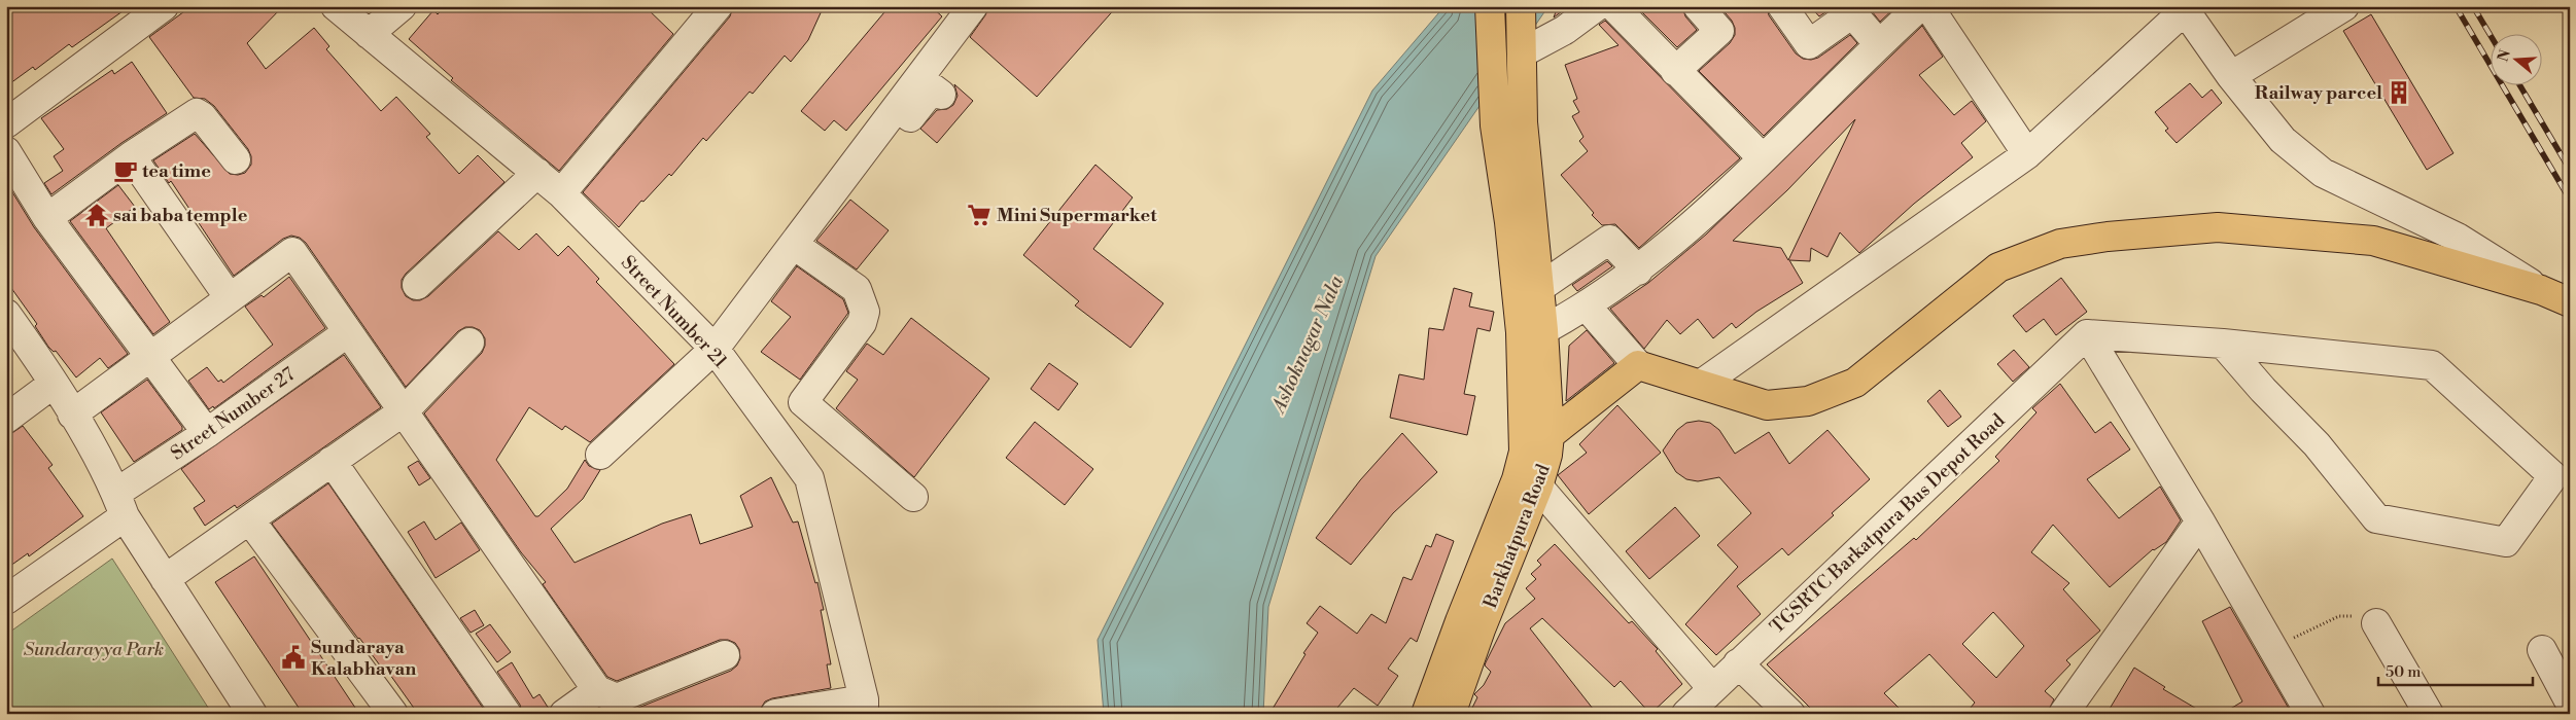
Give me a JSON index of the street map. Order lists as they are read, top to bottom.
{
  "streets": {
    "main road": ["Barkhatpura Road"],
    "street": ["Street Number 21", "Street Number 27", "TGSRTC Barkatpura Bus Depot Road"]
  },
  "water": ["Ashoknagar Nala"],
  "parks": ["Sundarayya Park"],
  "places": {
    "building": ["Railway parcel"],
    "cafe": ["tea time"],
    "temple": ["sai baba temple"],
    "supermarket": ["Mini Supermarket"],
    "public building": ["Sundaraya Kalabhavan"]
  },
  "scale_bar": "50 m",
  "north": "left"
}
